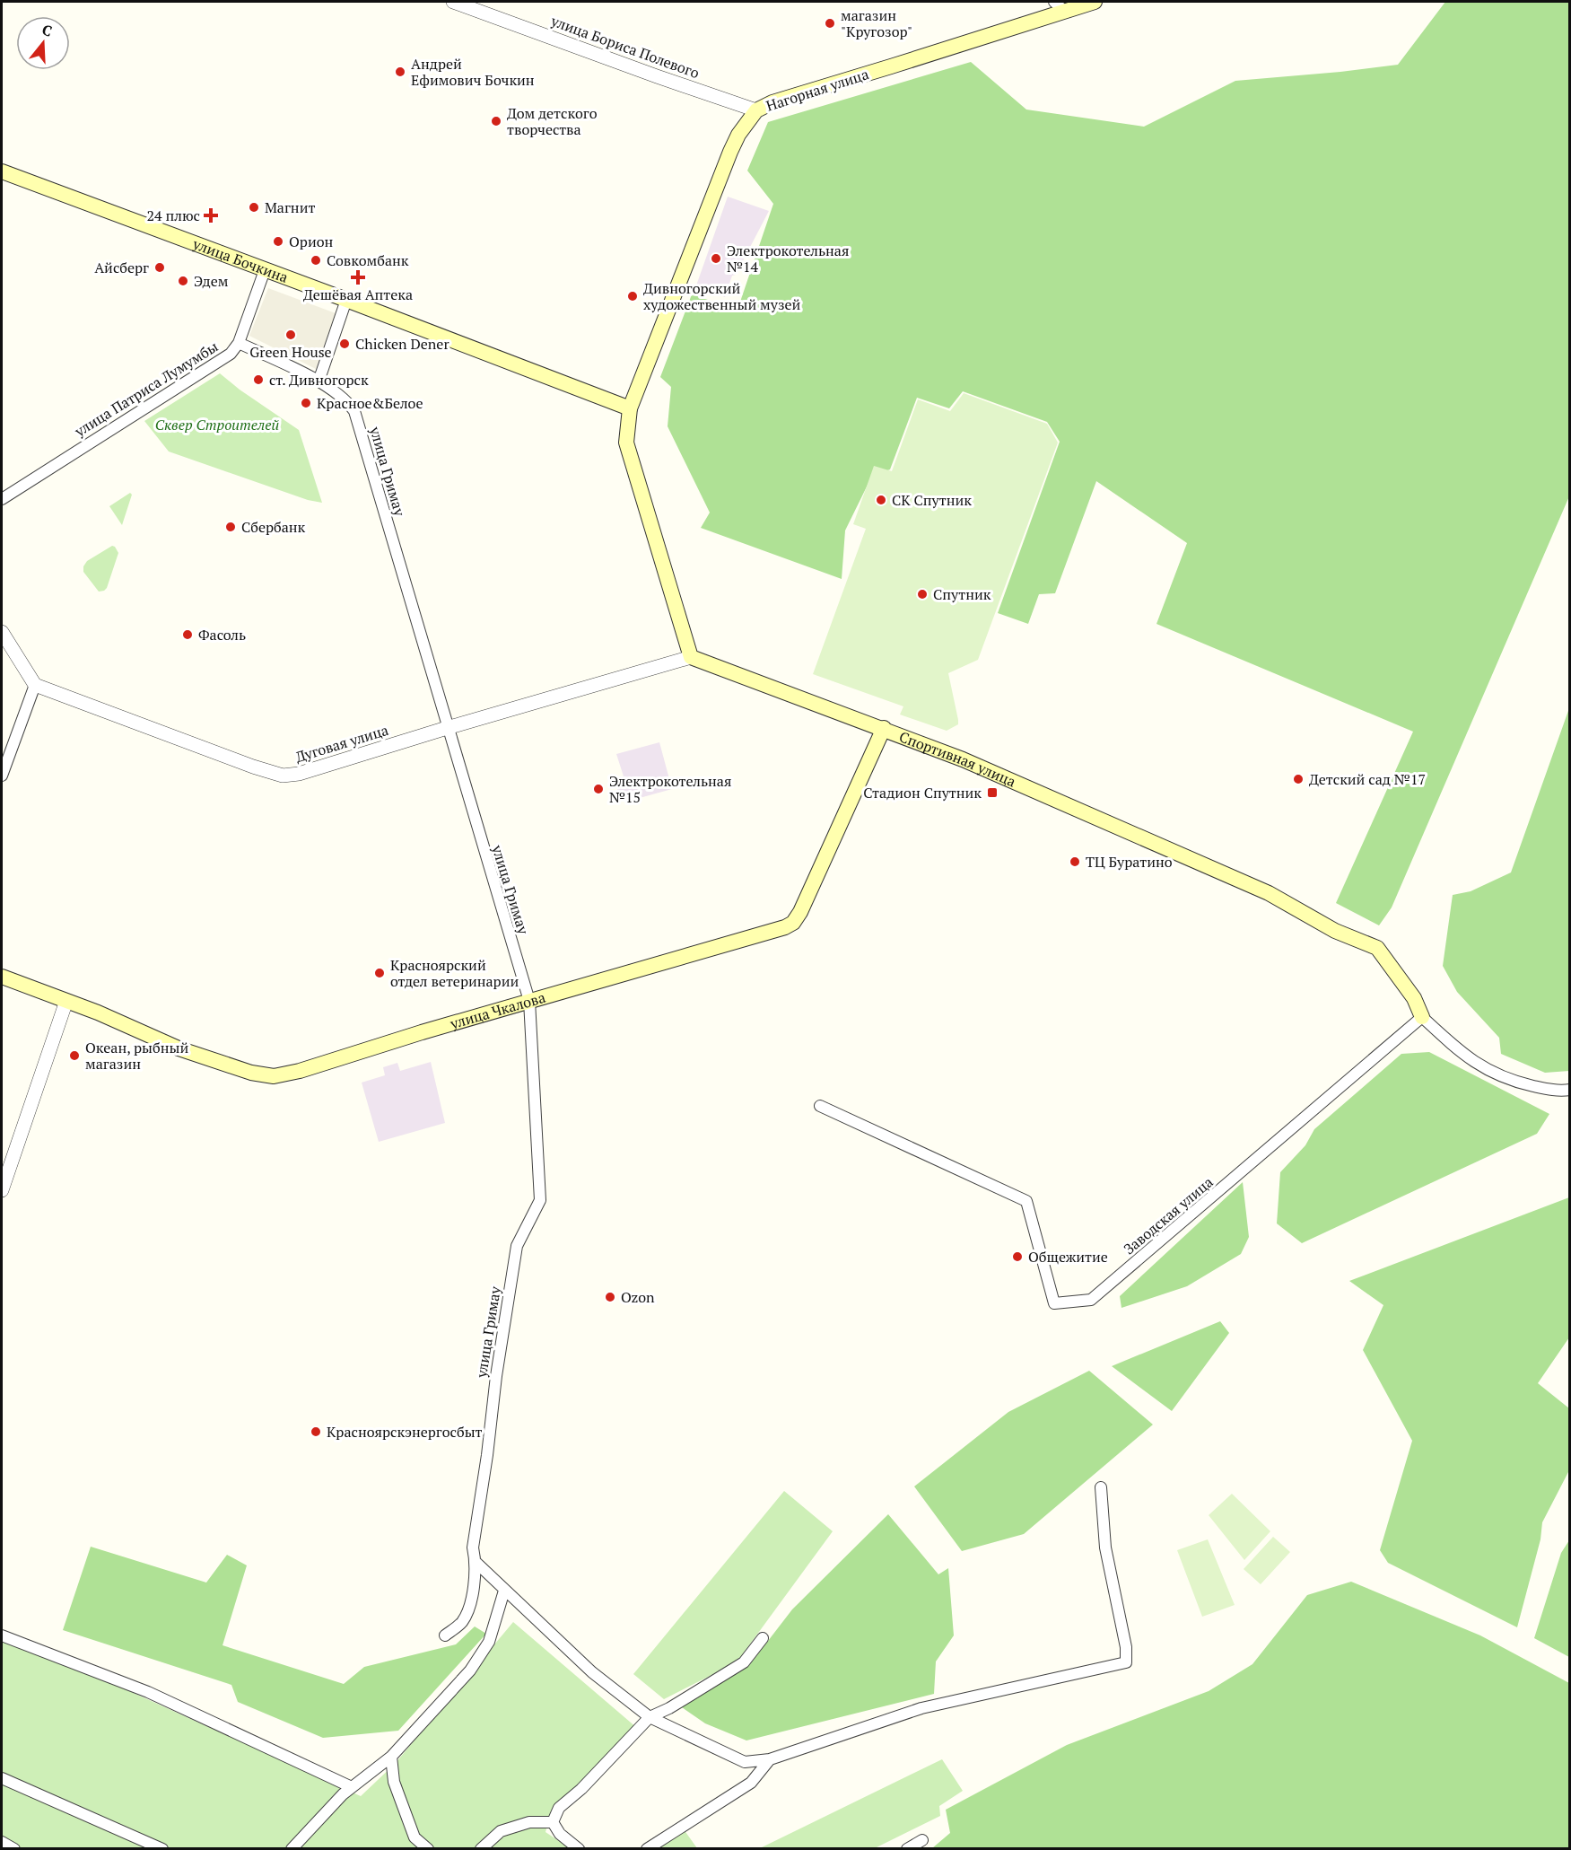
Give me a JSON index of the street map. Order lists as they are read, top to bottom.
{
  "streets": {
    "main road": [
      "Нагорная улица",
      "улица Бочкина",
      "Спортивная улица",
      "улица Чкалова"
    ],
    "street": [
      "улица Бориса Полевого",
      "улица Патриса Лумумбы",
      "улица Гримау",
      "Дуговая улица",
      "Заводская улица"
    ]
  },
  "crossings": [
    ["улица Бориса Полевого", "Нагорная улица"],
    ["Нагорная улица", "улица Бочкина"],
    ["улица Бочкина", "улица Патриса Лумумбы"],
    ["улица Патриса Лумумбы", "улица Гримау"],
    ["улица Гримау", "Дуговая улица"],
    ["улица Гримау", "улица Чкалова"],
    ["Дуговая улица", "Спортивная улица"],
    ["Спортивная улица", "улица Чкалова"],
    ["Спортивная улица", "Заводская улица"]
  ],
  "parks": ["Сквер Строителей"],
  "places": {
    "other": [
      "магазин \"Кругозор\"",
      "Андрей Ефимович Бочкин",
      "Дом детского творчества",
      "Магнит",
      "Орион",
      "Электрокотельная №14",
      "Совкомбанк",
      "Айсберг",
      "Эдем",
      "Дивногорский художественный музей",
      "Green House",
      "Chicken Dener",
      "ст. Дивногорск",
      "Красное&Белое",
      "СК Спутник",
      "Сбербанк",
      "Спутник",
      "Фасоль",
      "Детский сад №17",
      "Электрокотельная №15",
      "ТЦ Буратино",
      "Красноярский отдел ветеринарии",
      "Океан, рыбный магазин",
      "Общежитие",
      "Ozon",
      "Красноярскэнергосбыт"
    ],
    "health": ["24 плюс", "Дешёвая Аптека"],
    "transit": ["Стадион Спутник"]
  },
  "north": "top"
}
